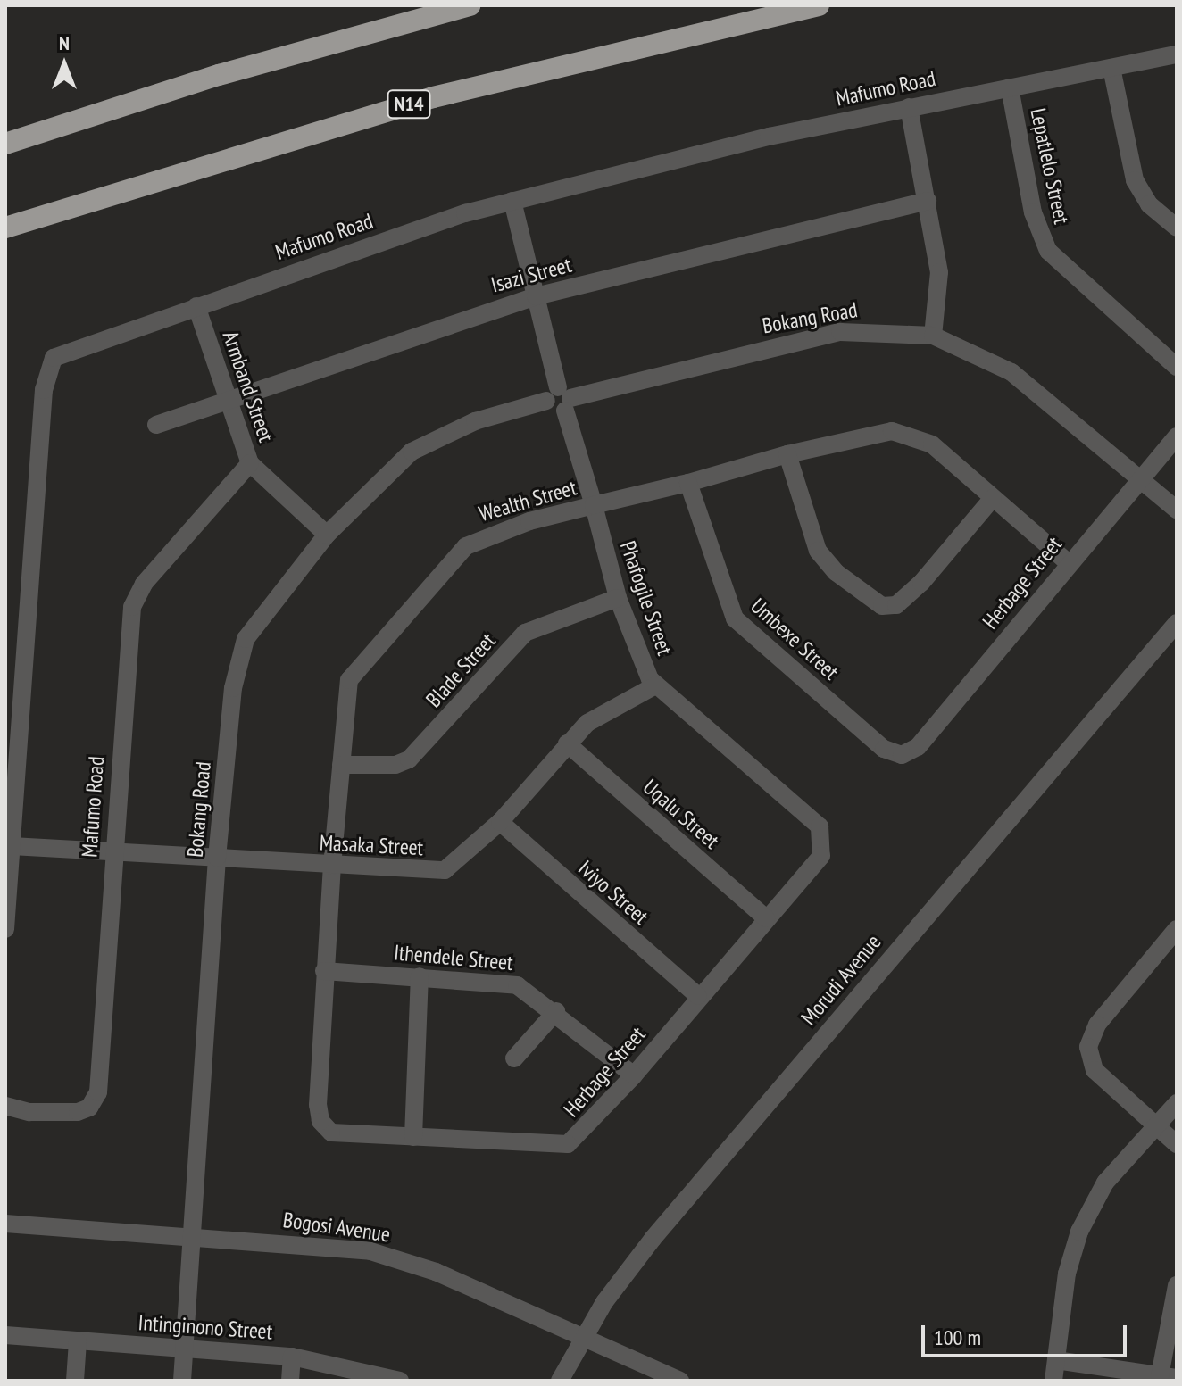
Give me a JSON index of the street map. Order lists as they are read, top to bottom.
{
  "streets": {
    "highway": ["N14"],
    "street": [
      "Mafumo Road",
      "Lepatlelo Street",
      "Isazi Street",
      "Bokang Road",
      "Armband Street",
      "Wealth Street",
      "Herbage Street",
      "Phafogile Street",
      "Umbexe Street",
      "Blade Street",
      "Uqalu Street",
      "Masaka Street",
      "Iviyo Street",
      "Ithendele Street",
      "Morudi Avenue",
      "Bogosi Avenue",
      "Intinginono Street"
    ]
  },
  "crossings": [
    ["Mafumo Road", "Lepatlelo Street"],
    ["Mafumo Road", "Armband Street"],
    ["Mafumo Road", "Phafogile Street"],
    ["Mafumo Road", "Masaka Street"],
    ["Isazi Street", "Armband Street"],
    ["Isazi Street", "Phafogile Street"],
    ["Bokang Road", "Armband Street"],
    ["Bokang Road", "Herbage Street"],
    ["Bokang Road", "Phafogile Street"],
    ["Bokang Road", "Masaka Street"],
    ["Bokang Road", "Bogosi Avenue"],
    ["Bokang Road", "Intinginono Street"],
    ["Wealth Street", "Herbage Street"],
    ["Wealth Street", "Phafogile Street"],
    ["Wealth Street", "Umbexe Street"],
    ["Wealth Street", "Blade Street"],
    ["Wealth Street", "Masaka Street"],
    ["Wealth Street", "Ithendele Street"],
    ["Herbage Street", "Phafogile Street"],
    ["Herbage Street", "Umbexe Street"],
    ["Herbage Street", "Uqalu Street"],
    ["Herbage Street", "Iviyo Street"],
    ["Herbage Street", "Ithendele Street"],
    ["Phafogile Street", "Blade Street"],
    ["Phafogile Street", "Masaka Street"],
    ["Uqalu Street", "Masaka Street"],
    ["Masaka Street", "Iviyo Street"],
    ["Morudi Avenue", "Bogosi Avenue"]
  ],
  "scale_bar": "100 m",
  "north": "top"
}
